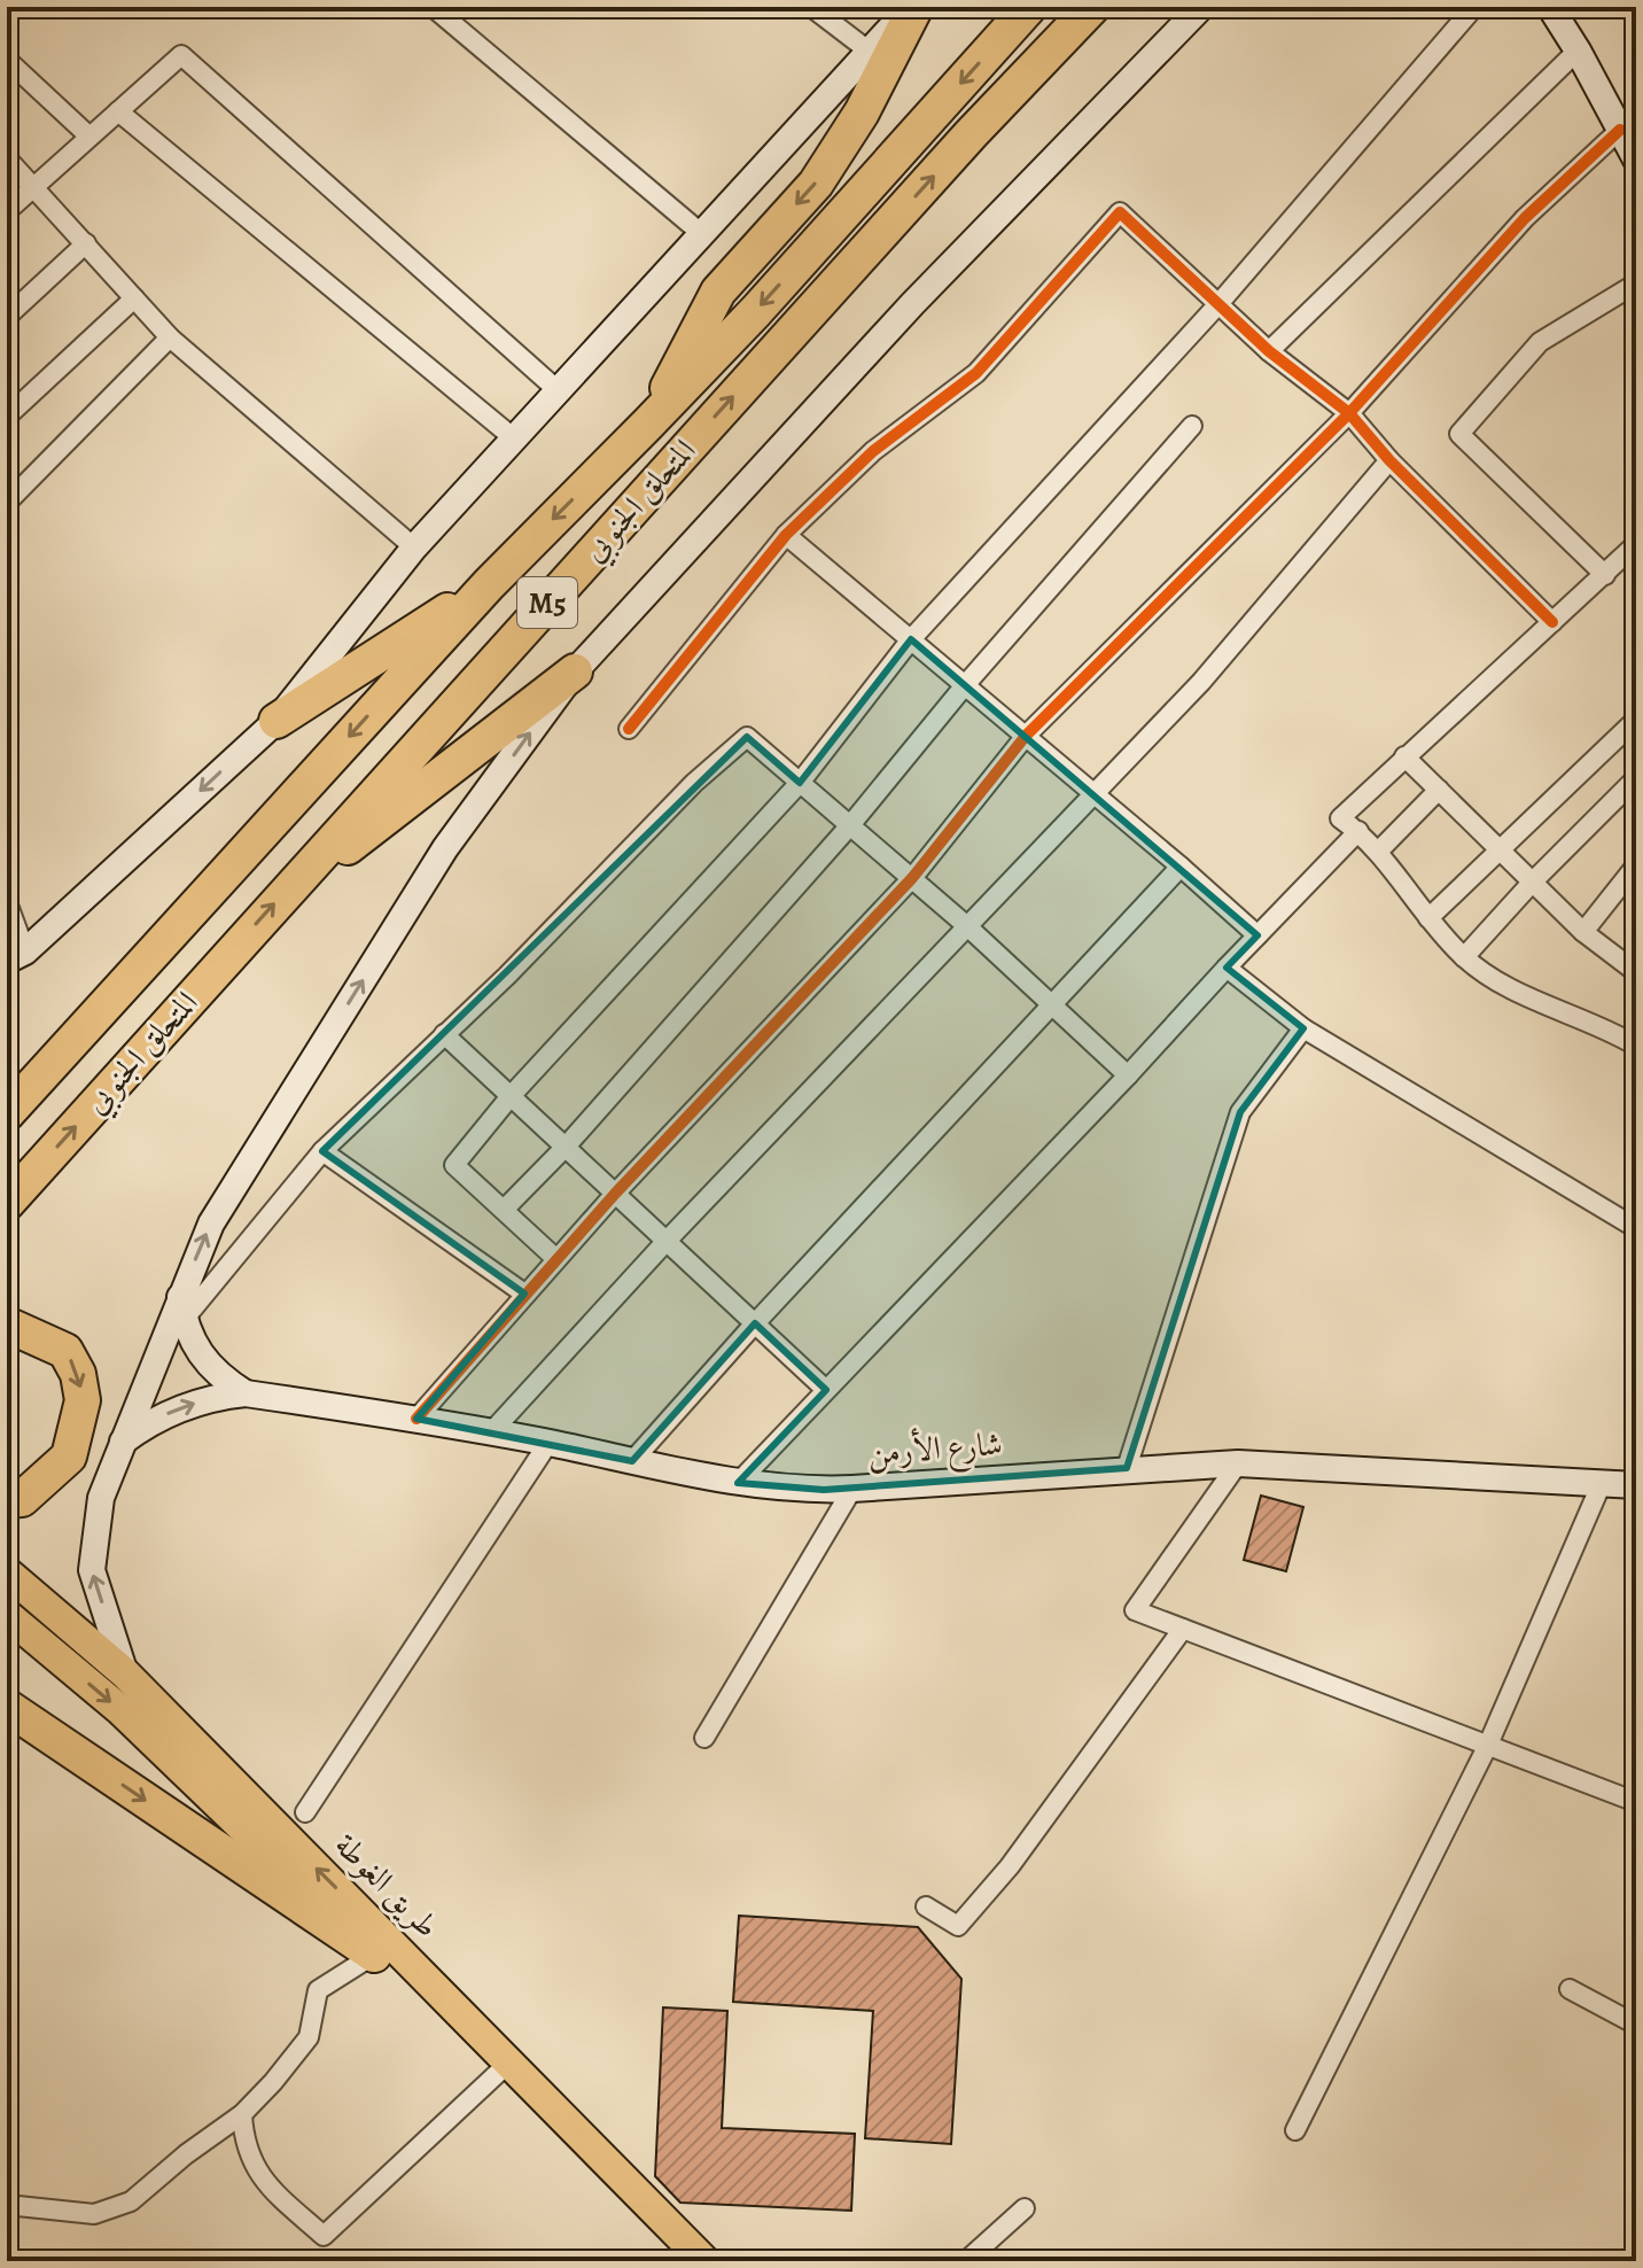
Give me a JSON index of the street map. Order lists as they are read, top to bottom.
{
  "streets": {
    "highway": ["المتحلق الجنوبي", "M5"],
    "main road": ["شارع الأرمن", "طريق الغوطة"]
  }
}
